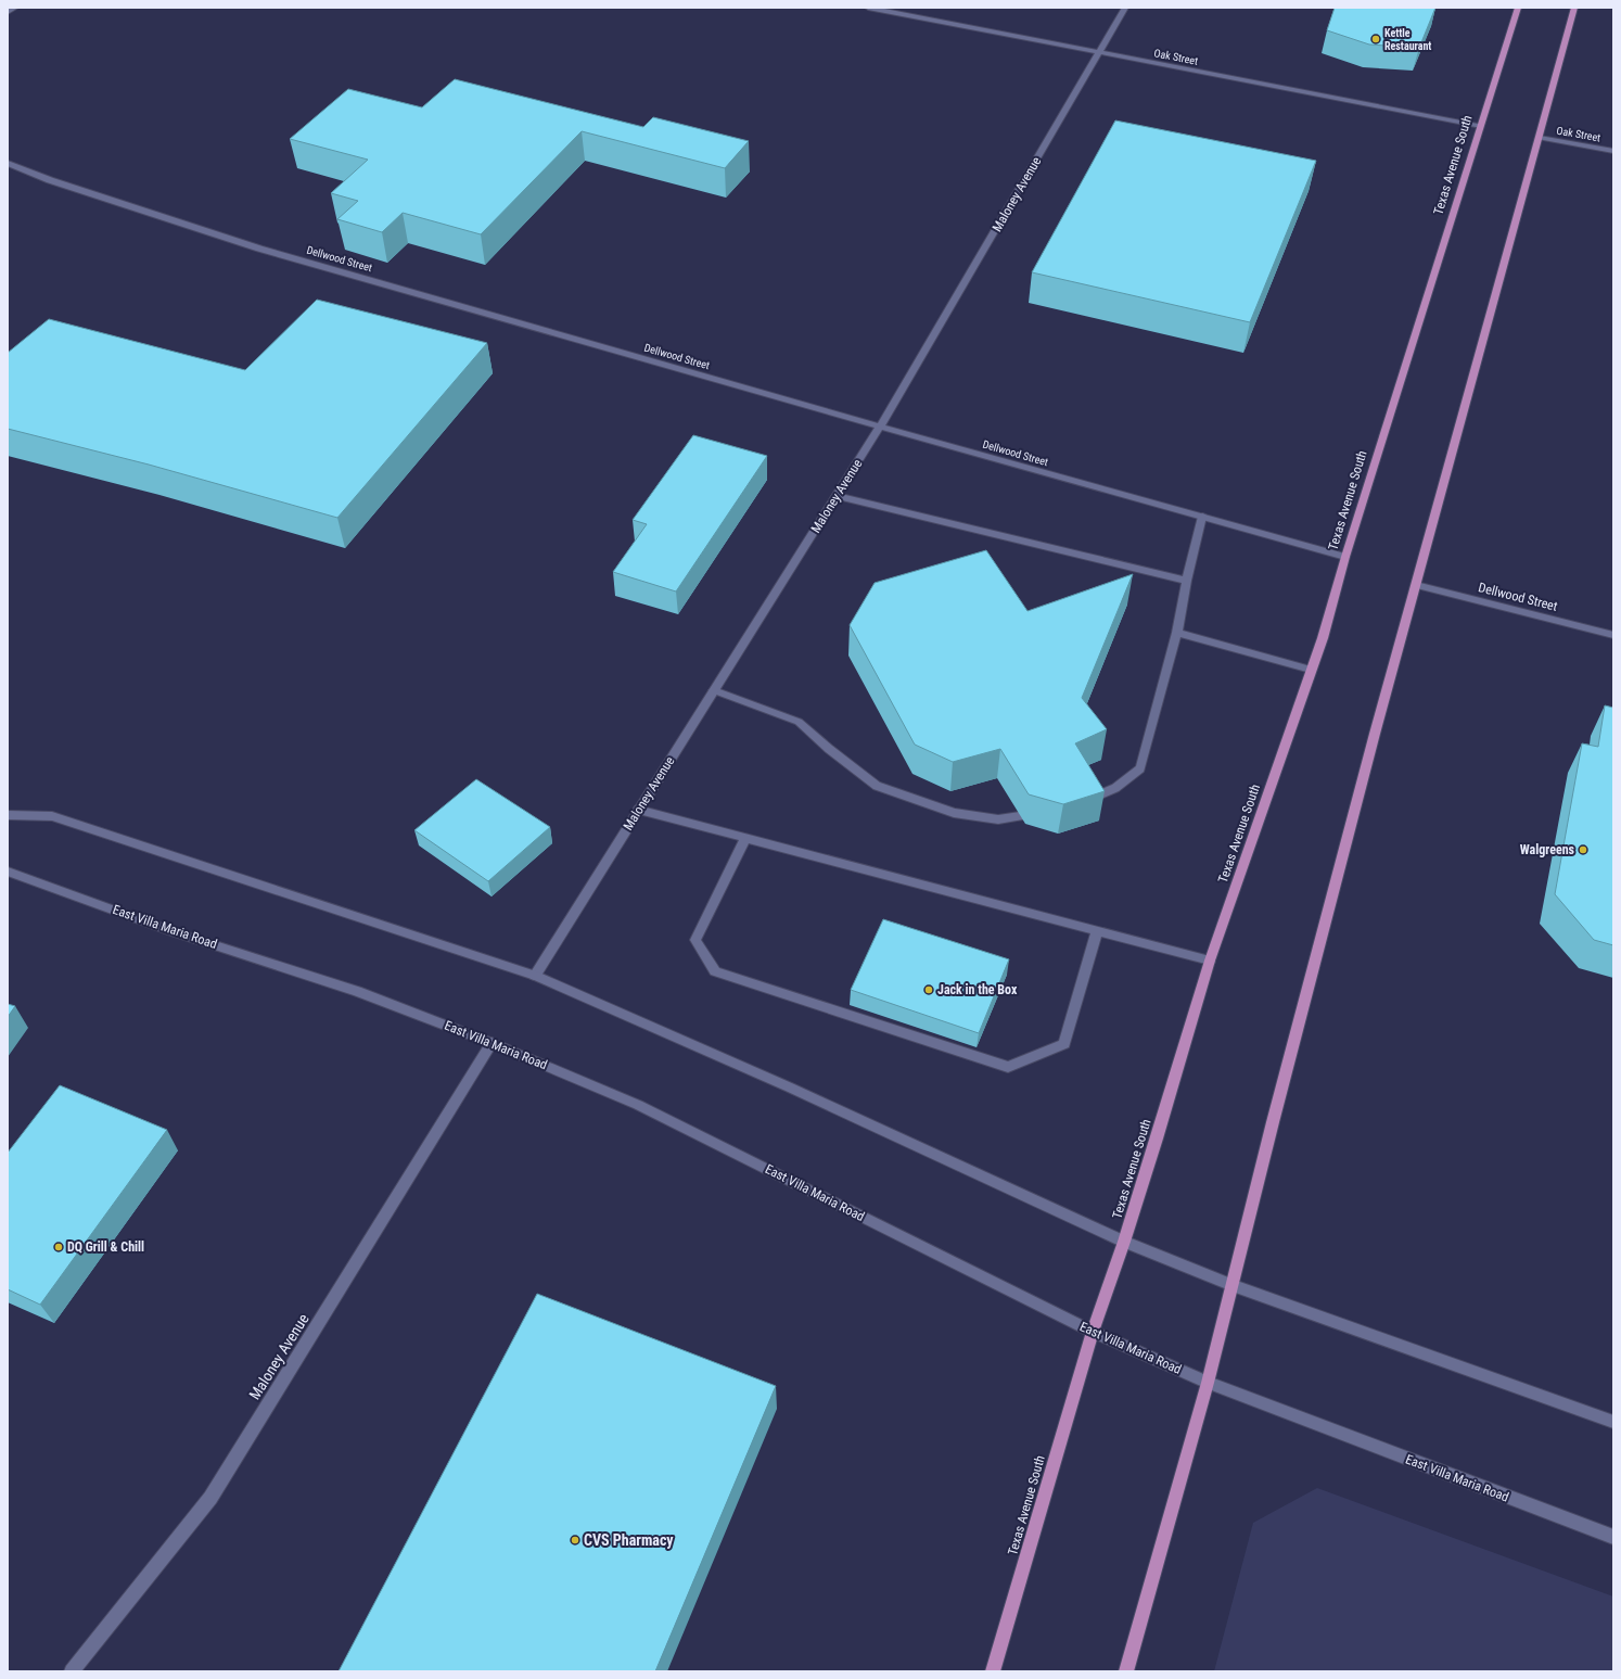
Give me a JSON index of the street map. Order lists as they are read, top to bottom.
{
  "streets": {
    "main road": ["Texas Avenue South"],
    "street": [
      "Oak Street",
      "Maloney Avenue",
      "Dellwood Street",
      "East Villa Maria Road"
    ]
  },
  "crossings": [
    ["Oak Street", "Texas Avenue South"],
    ["Oak Street", "Maloney Avenue"],
    ["Texas Avenue South", "Dellwood Street"],
    ["Texas Avenue South", "East Villa Maria Road"],
    ["Maloney Avenue", "Dellwood Street"],
    ["Maloney Avenue", "East Villa Maria Road"]
  ],
  "places": [
    "Kettle Restaurant",
    "Walgreens",
    "Jack in the Box",
    "DQ Grill & Chill",
    "CVS Pharmacy"
  ]
}
